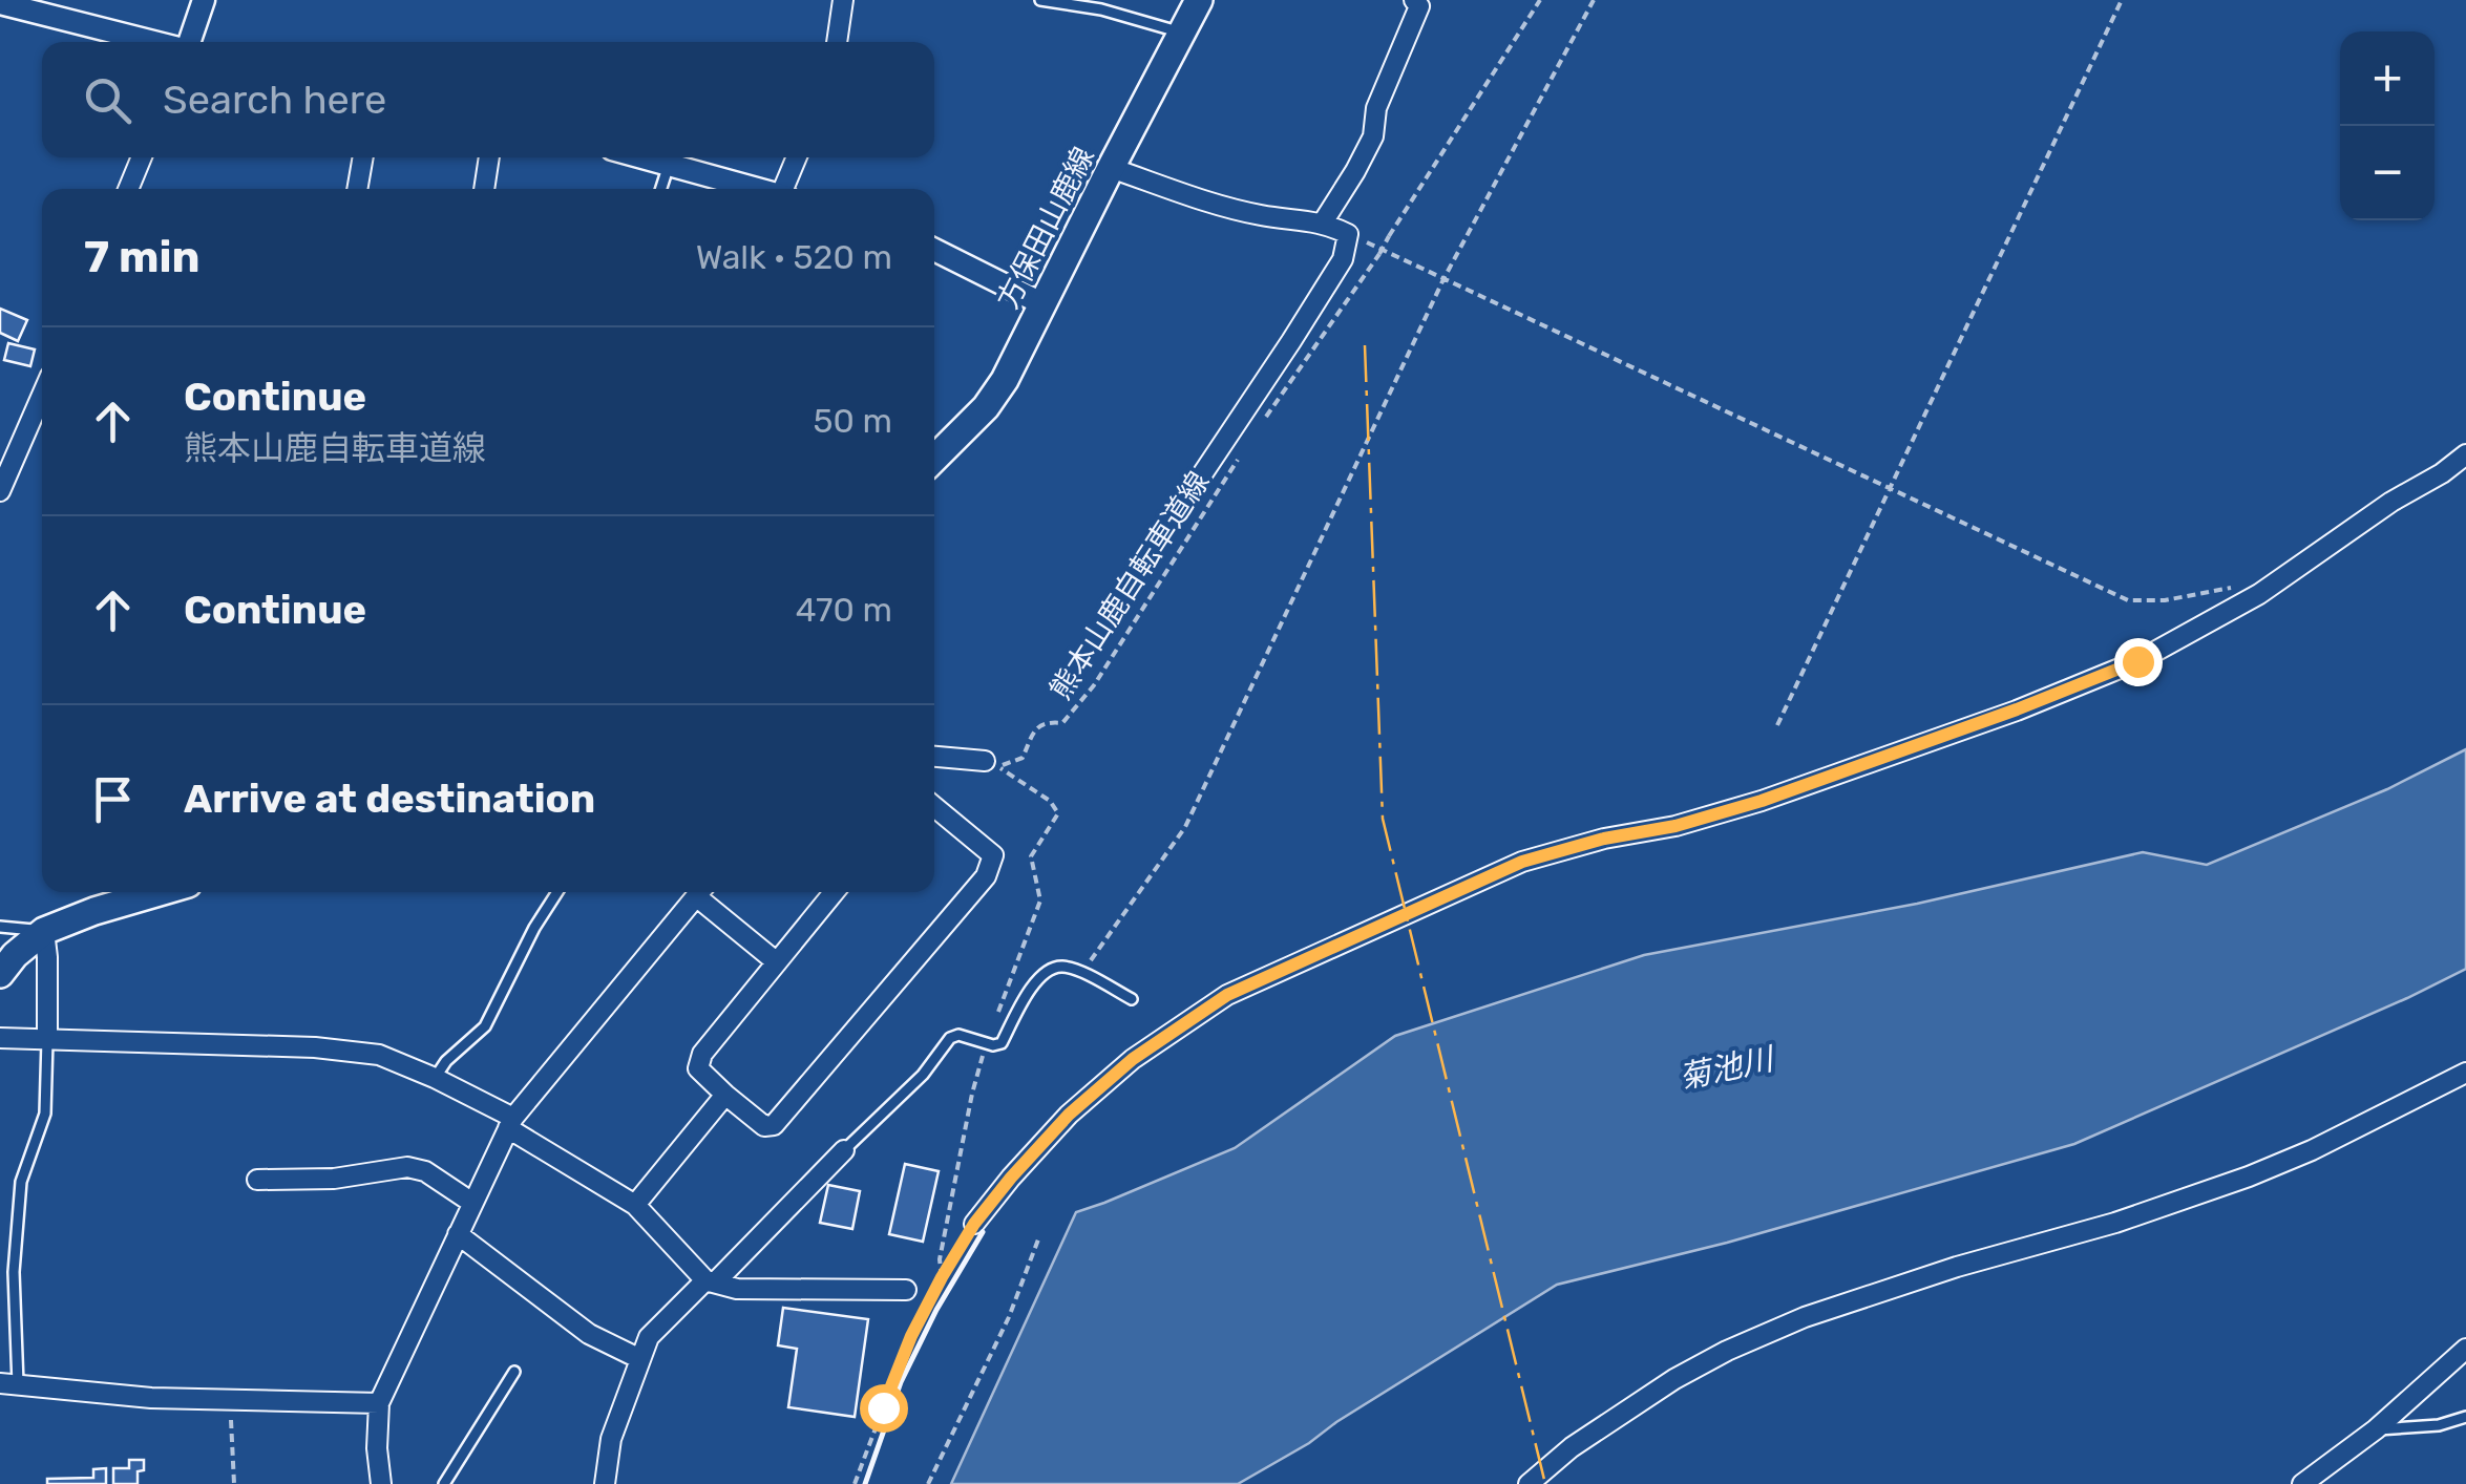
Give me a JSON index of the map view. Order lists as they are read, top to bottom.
{
  "streets": {
    "main road": ["方保田山鹿線"],
    "path": ["熊本山鹿自転車道線"]
  },
  "water": ["菊池川"],
  "page": {
    "map_buttons": ["+", "−"],
    "search": "Search here",
    "heading": ["7 min", "Walk · 520 m"],
    "list": [
      ["Continue", "熊本山鹿自転車道線", "50 m"],
      ["Continue", "470 m"],
      "Arrive at destination"
    ]
  }
}
